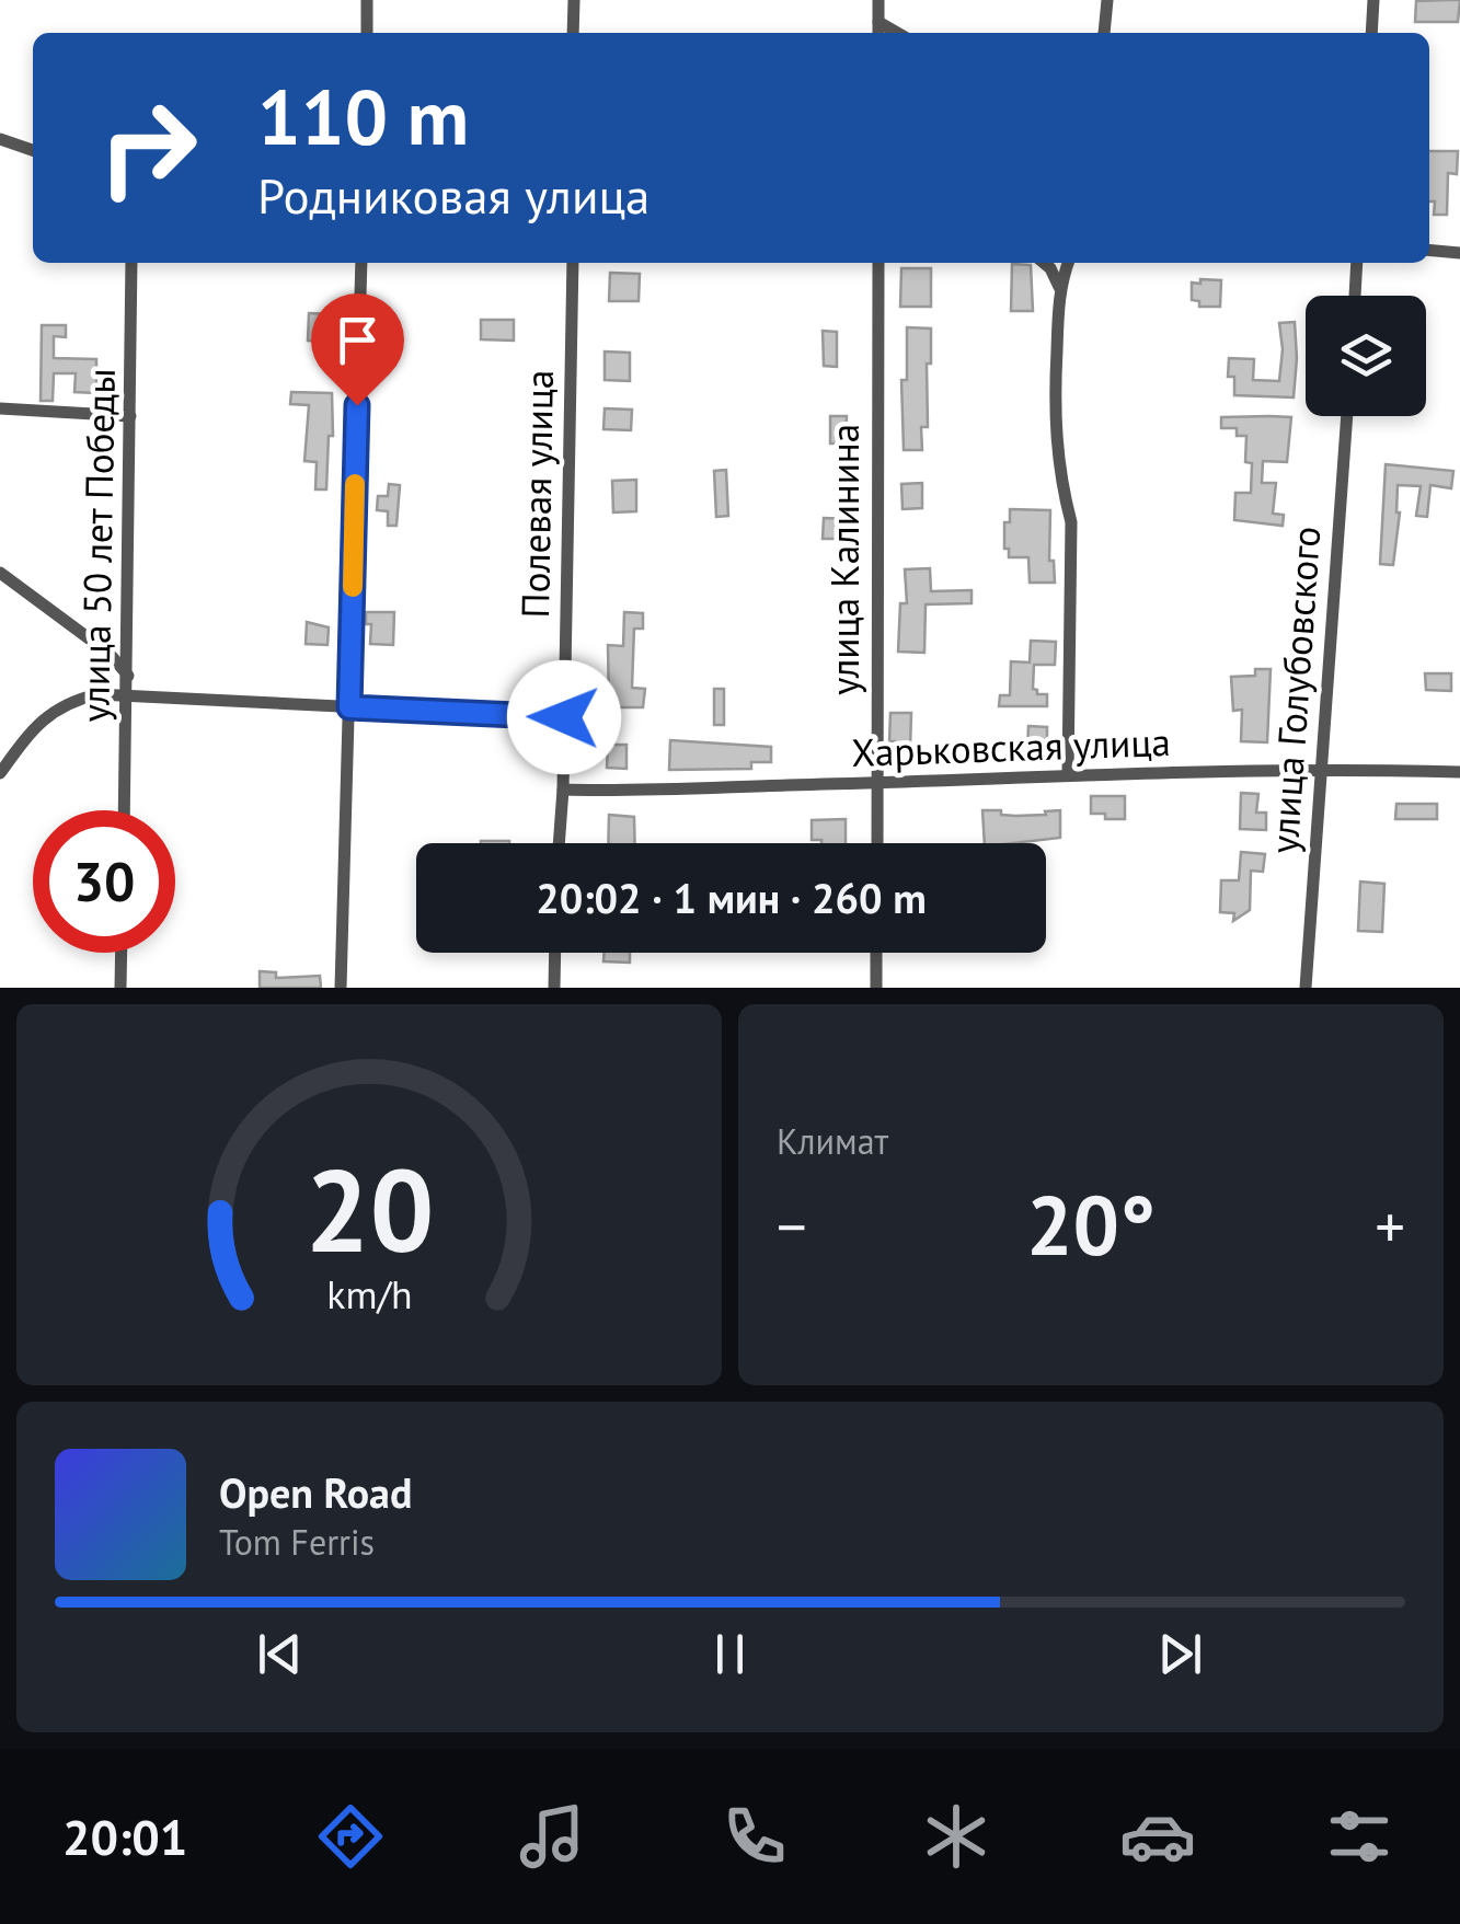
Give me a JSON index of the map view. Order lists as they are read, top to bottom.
{
  "streets": {
    "street": [
      "Полевая улица",
      "улица 50 лет Победы",
      "улица Калинина",
      "улица Голубовского",
      "Харьковская улица"
    ]
  },
  "crossings": [
    ["Полевая улица", "Харьковская улица"],
    ["улица Калинина", "Харьковская улица"],
    ["улица Голубовского", "Харьковская улица"]
  ],
  "page": {
    "turn": ["110 m", "Родниковая улица"],
    "limit": "30",
    "trip": "20:02 · 1 мин · 260 m",
    "tile": "Климат",
    "heat": ["−", "20°", "+"],
    "song": ["Open Road", "Tom Ferris"],
    "tabs": "20:01",
    "gauge": ["20", "km/h"]
  }
}
